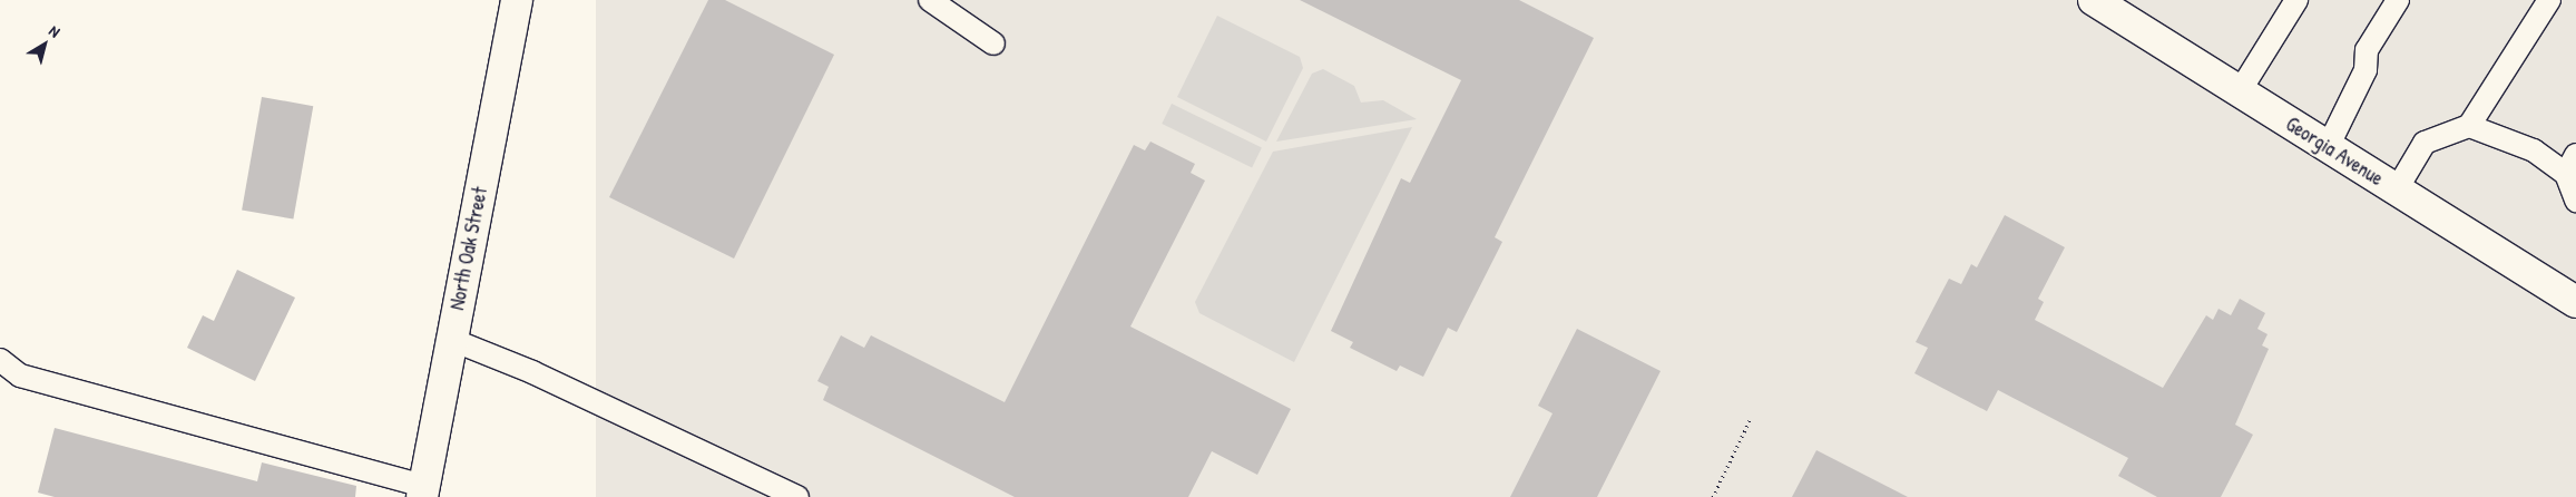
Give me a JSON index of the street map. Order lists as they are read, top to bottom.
{
  "streets": {
    "street": ["Georgia Avenue", "North Oak Street"]
  },
  "north": "top right"
}
